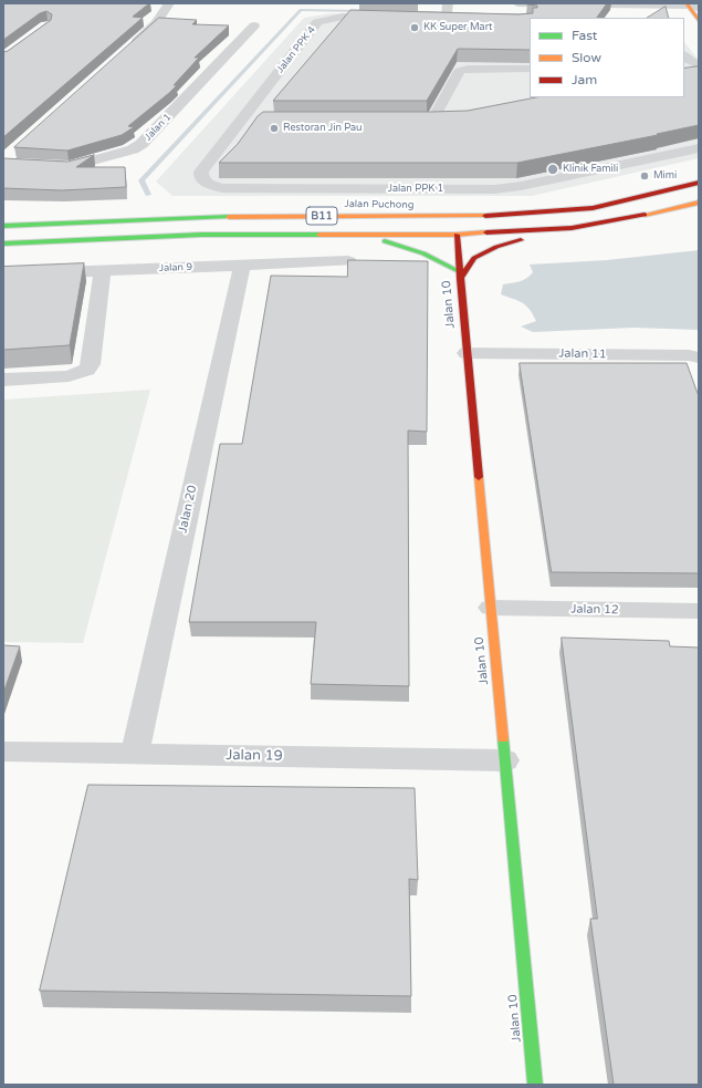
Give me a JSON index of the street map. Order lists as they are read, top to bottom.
{
  "streets": {
    "main road": ["Jalan Puchong", "B11", "Jalan 10"],
    "street": [
      "Jalan PPK 4",
      "Jalan 1",
      "Jalan PPK 1",
      "Jalan 9",
      "Jalan 11",
      "Jalan 20",
      "Jalan 12",
      "Jalan 19"
    ]
  },
  "crossings": [
    ["Jalan PPK 4", "Jalan PPK 1"],
    ["B11", "Jalan 10"],
    ["Jalan 9", "Jalan 20"],
    ["Jalan 10", "Jalan 11"],
    ["Jalan 10", "Jalan 12"],
    ["Jalan 10", "Jalan 19"],
    ["Jalan 20", "Jalan 19"]
  ],
  "places": [
    "KK Super Mart",
    "Restoran Jin Pau",
    "Klinik Famili",
    "Mimi"
  ],
  "legend": ["Fast", "Slow", "Jam"]
}
